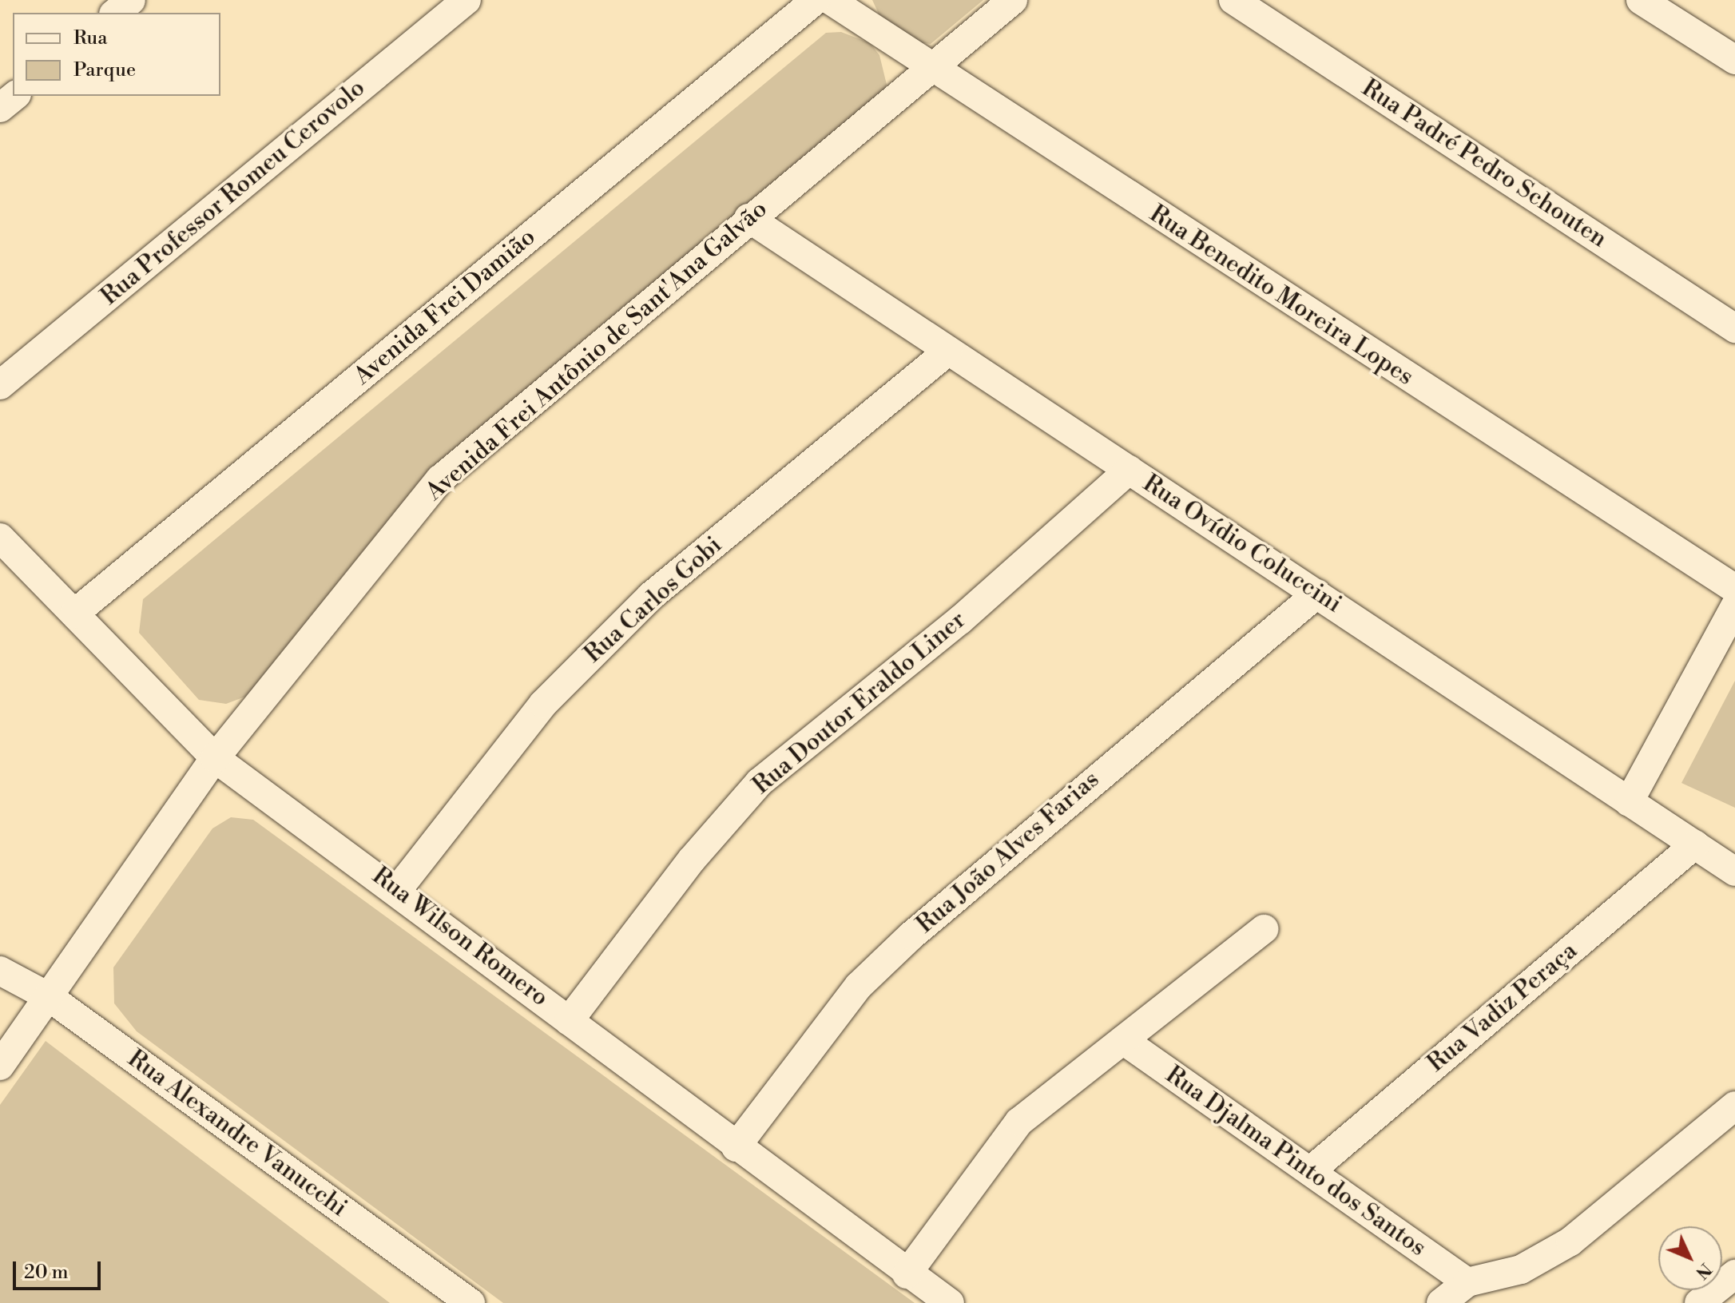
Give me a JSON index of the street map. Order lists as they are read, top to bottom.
{
  "streets": {
    "street": [
      "Rua Padré Pedro Schouten",
      "Rua Professor Romeu Cerovolo",
      "Rua Benedito Moreira Lopes",
      "Avenida Frei Damião",
      "Avenida Frei Antônio de Sant'Ana Galvão",
      "Rua Ovídio Coluccini",
      "Rua Carlos Gobi",
      "Rua Doutor Eraldo Liner",
      "Rua João Alves Farias",
      "Rua Wilson Romero",
      "Rua Vadiz Peraça",
      "Rua Alexandre Vanucchi",
      "Rua Djalma Pinto dos Santos"
    ]
  },
  "crossings": [
    ["Rua Benedito Moreira Lopes", "Avenida Frei Antônio de Sant'Ana Galvão"],
    ["Avenida Frei Damião", "Rua Wilson Romero"],
    ["Avenida Frei Antônio de Sant'Ana Galvão", "Rua Ovídio Coluccini"],
    ["Avenida Frei Antônio de Sant'Ana Galvão", "Rua Wilson Romero"],
    ["Avenida Frei Antônio de Sant'Ana Galvão", "Rua Alexandre Vanucchi"],
    ["Rua Ovídio Coluccini", "Rua Carlos Gobi"],
    ["Rua Ovídio Coluccini", "Rua Doutor Eraldo Liner"],
    ["Rua Ovídio Coluccini", "Rua João Alves Farias"],
    ["Rua Ovídio Coluccini", "Rua Vadiz Peraça"],
    ["Rua Carlos Gobi", "Rua Wilson Romero"],
    ["Rua Doutor Eraldo Liner", "Rua Wilson Romero"],
    ["Rua João Alves Farias", "Rua Wilson Romero"],
    ["Rua Vadiz Peraça", "Rua Djalma Pinto dos Santos"]
  ],
  "legend": ["Rua", "Parque"],
  "scale_bar": "20 m",
  "north": "bottom right"
}
